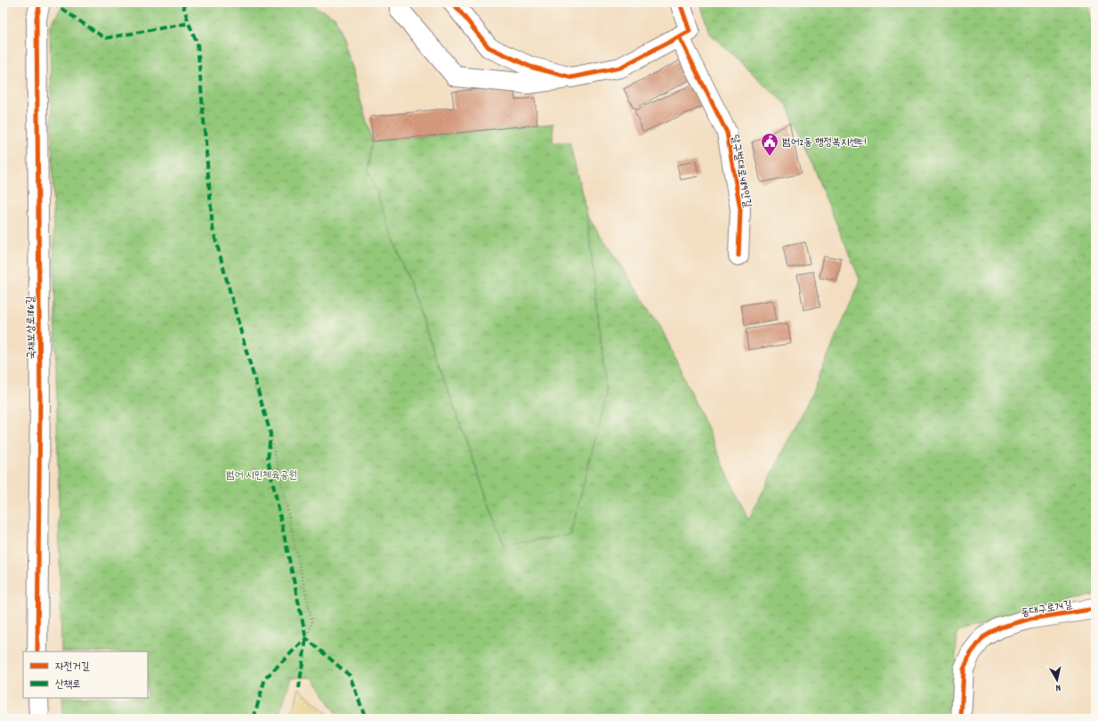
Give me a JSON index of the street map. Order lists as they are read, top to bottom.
{
  "streets": {
    "street": ["달구벌대로489안길", "국채보상로186길", "동대구로74길"]
  },
  "parks": ["범어 시민체육공원"],
  "places": {
    "public building": ["범어2동 행정복지센터"]
  },
  "legend": ["자전거길", "산책로"],
  "north": "bottom"
}
